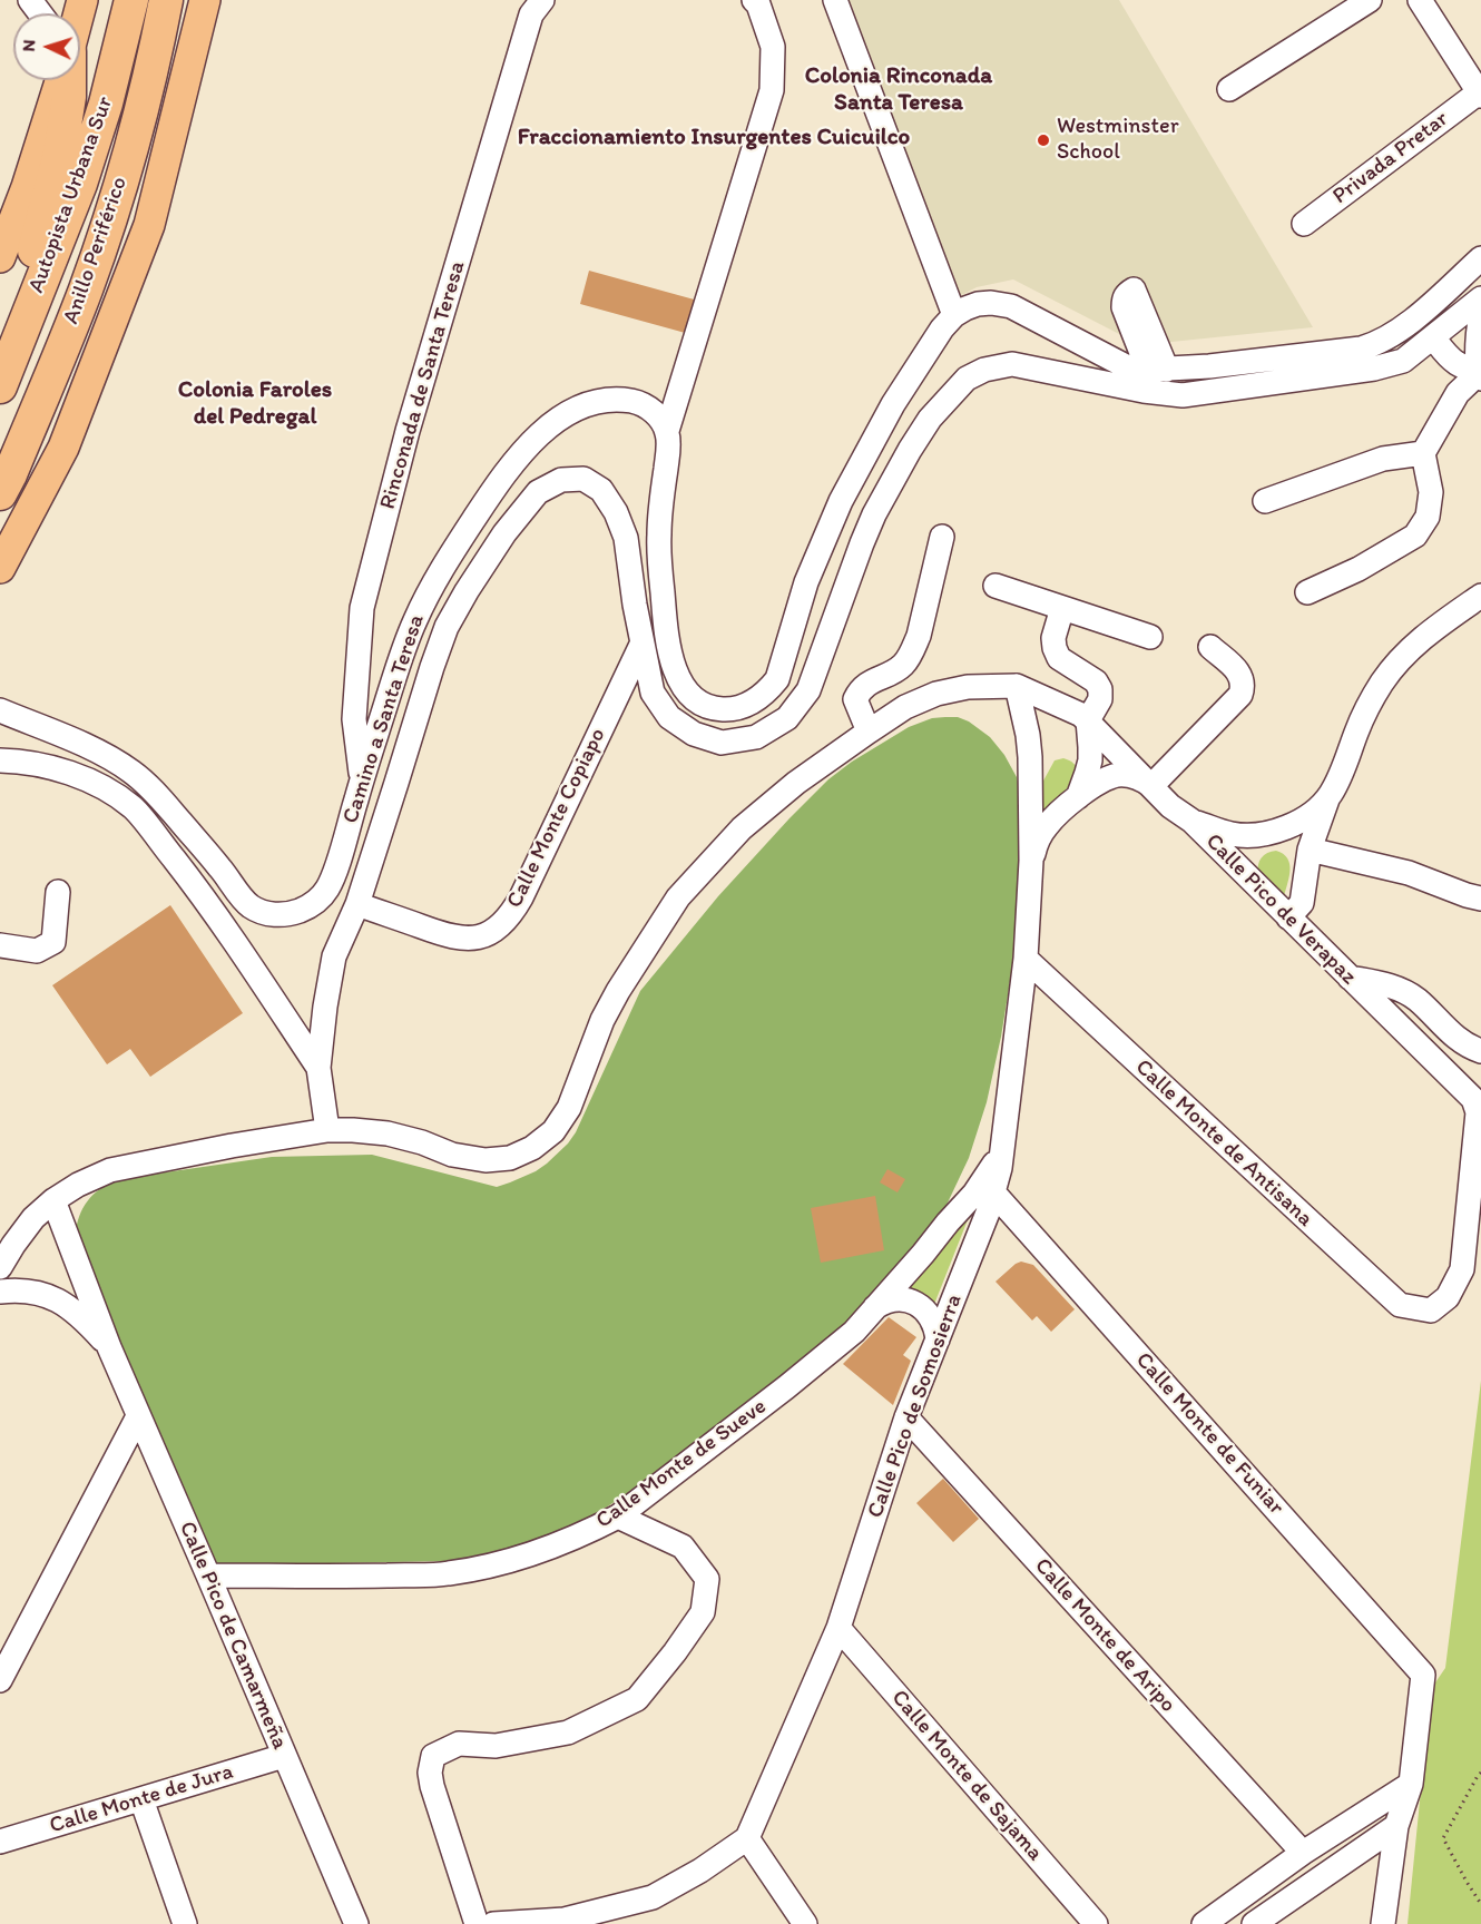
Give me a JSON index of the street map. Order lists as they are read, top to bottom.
{
  "streets": {
    "highway": ["Autopista Urbana Sur", "Anillo Periférico"],
    "street": [
      "Privada Pretar",
      "Rinconada de Santa Teresa",
      "Camino a Santa Teresa",
      "Calle Monte Copiapo",
      "Calle Pico de Verapaz",
      "Calle Monte de Antisana",
      "Calle Pico de Somosierra",
      "Calle Monte de Funiar",
      "Calle Monte de Sueve",
      "Calle Pico de Camarmeña",
      "Calle Monte de Aripo",
      "Calle Monte de Sajama",
      "Calle Monte de Jura"
    ]
  },
  "crossings": [
    ["Rinconada de Santa Teresa", "Camino a Santa Teresa"],
    ["Camino a Santa Teresa", "Calle Monte Copiapo"],
    ["Calle Pico de Verapaz", "Calle Monte de Antisana"],
    ["Calle Monte de Antisana", "Calle Pico de Somosierra"],
    ["Calle Pico de Somosierra", "Calle Monte de Funiar"],
    ["Calle Pico de Somosierra", "Calle Monte de Sueve"],
    ["Calle Pico de Somosierra", "Calle Monte de Aripo"],
    ["Calle Pico de Somosierra", "Calle Monte de Sajama"],
    ["Calle Monte de Sueve", "Calle Pico de Camarmeña"],
    ["Calle Pico de Camarmeña", "Calle Monte de Jura"]
  ],
  "districts": ["Colonia Rinconada Santa Teresa", "Fraccionamiento Insurgentes Cuicuilco", "Colonia Faroles del Pedregal"],
  "places": ["Westminster School"],
  "north": "left"
}
